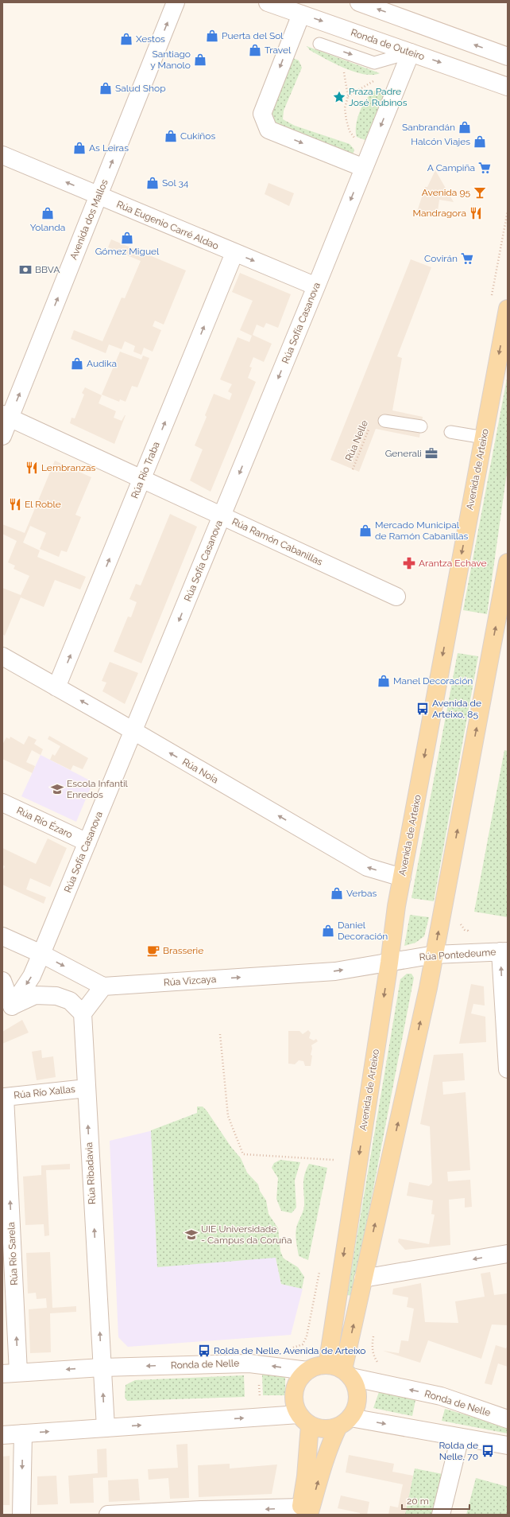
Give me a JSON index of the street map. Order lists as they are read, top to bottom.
{
  "streets": {
    "main road": ["Avenida de Arteixo"],
    "street": [
      "Ronda de Outeiro",
      "Avenida dos Mallos",
      "Rúa Eugenio Carré Aldao",
      "Rúa Sofía Casanova",
      "Rúa Río Traba",
      "Rúa Ramón Cabanillas",
      "Rúa Noia",
      "Rúa Río Ézaro",
      "Rúa Pontedeume",
      "Rúa Vizcaya",
      "Rúa Río Xallas",
      "Rúa Ribadavia",
      "Rúa Río Sarela",
      "Ronda de Nelle"
    ],
    "path": ["Rúa Nelle"]
  },
  "crossings": [
    ["Avenida dos Mallos", "Rúa Eugenio Carré Aldao"],
    ["Avenida dos Mallos", "Rúa Ramón Cabanillas"],
    ["Rúa Eugenio Carré Aldao", "Rúa Sofía Casanova"],
    ["Rúa Eugenio Carré Aldao", "Rúa Río Traba"],
    ["Rúa Sofía Casanova", "Rúa Ramón Cabanillas"],
    ["Rúa Sofía Casanova", "Rúa Noia"],
    ["Rúa Sofía Casanova", "Rúa Río Ézaro"],
    ["Avenida de Arteixo", "Rúa Noia"],
    ["Avenida de Arteixo", "Rúa Pontedeume"],
    ["Avenida de Arteixo", "Rúa Vizcaya"],
    ["Avenida de Arteixo", "Ronda de Nelle"],
    ["Rúa Río Traba", "Rúa Ramón Cabanillas"],
    ["Rúa Río Traba", "Rúa Noia"],
    ["Rúa Pontedeume", "Rúa Vizcaya"],
    ["Rúa Río Xallas", "Rúa Ribadavia"],
    ["Rúa Río Xallas", "Rúa Río Sarela"],
    ["Rúa Ribadavia", "Ronda de Nelle"],
    ["Rúa Río Sarela", "Ronda de Nelle"]
  ],
  "one_way": [
    "Avenida dos Mallos",
    "Rúa Sofía Casanova",
    "Rúa Río Traba",
    "Rúa Noia",
    "Rúa Vizcaya",
    "Rúa Ribadavia",
    "Rúa Río Sarela"
  ],
  "places": {
    "shop": [
      "Puerta del Sol",
      "Xestos",
      "Travel",
      "Santiago y Manolo",
      "Salud Shop",
      "Sanbrandán",
      "Cukiños",
      "Halcón Viajes",
      "As Leiras",
      "Sol 34",
      "Yolanda",
      "Gómez Miguel",
      "Audika",
      "Mercado Municipal de Ramón Cabanillas",
      "Manel Decoración",
      "Verbas",
      "Daniel Decoración"
    ],
    "place": ["Praza Padre José Rubinos"],
    "supermarket": ["A Campiña", "Covirán"],
    "bar": ["Avenida 95"],
    "restaurant": ["Mandragora", "Lembranzas", "El Roble"],
    "bank": ["BBVA"],
    "office": ["Generali"],
    "pharmacy": ["Arantza Echave"],
    "bus stop": ["Avenida de Arteixo, 85", "Rolda de Nelle, Avenida de Arteixo", "Rolda de Nelle, 70"],
    "school or university": ["Escola Infantil Enredos", "UIE Universidade - Campus da Coruña"],
    "cafe": ["Brasserie"]
  },
  "scale_bar": "20 m"
}
